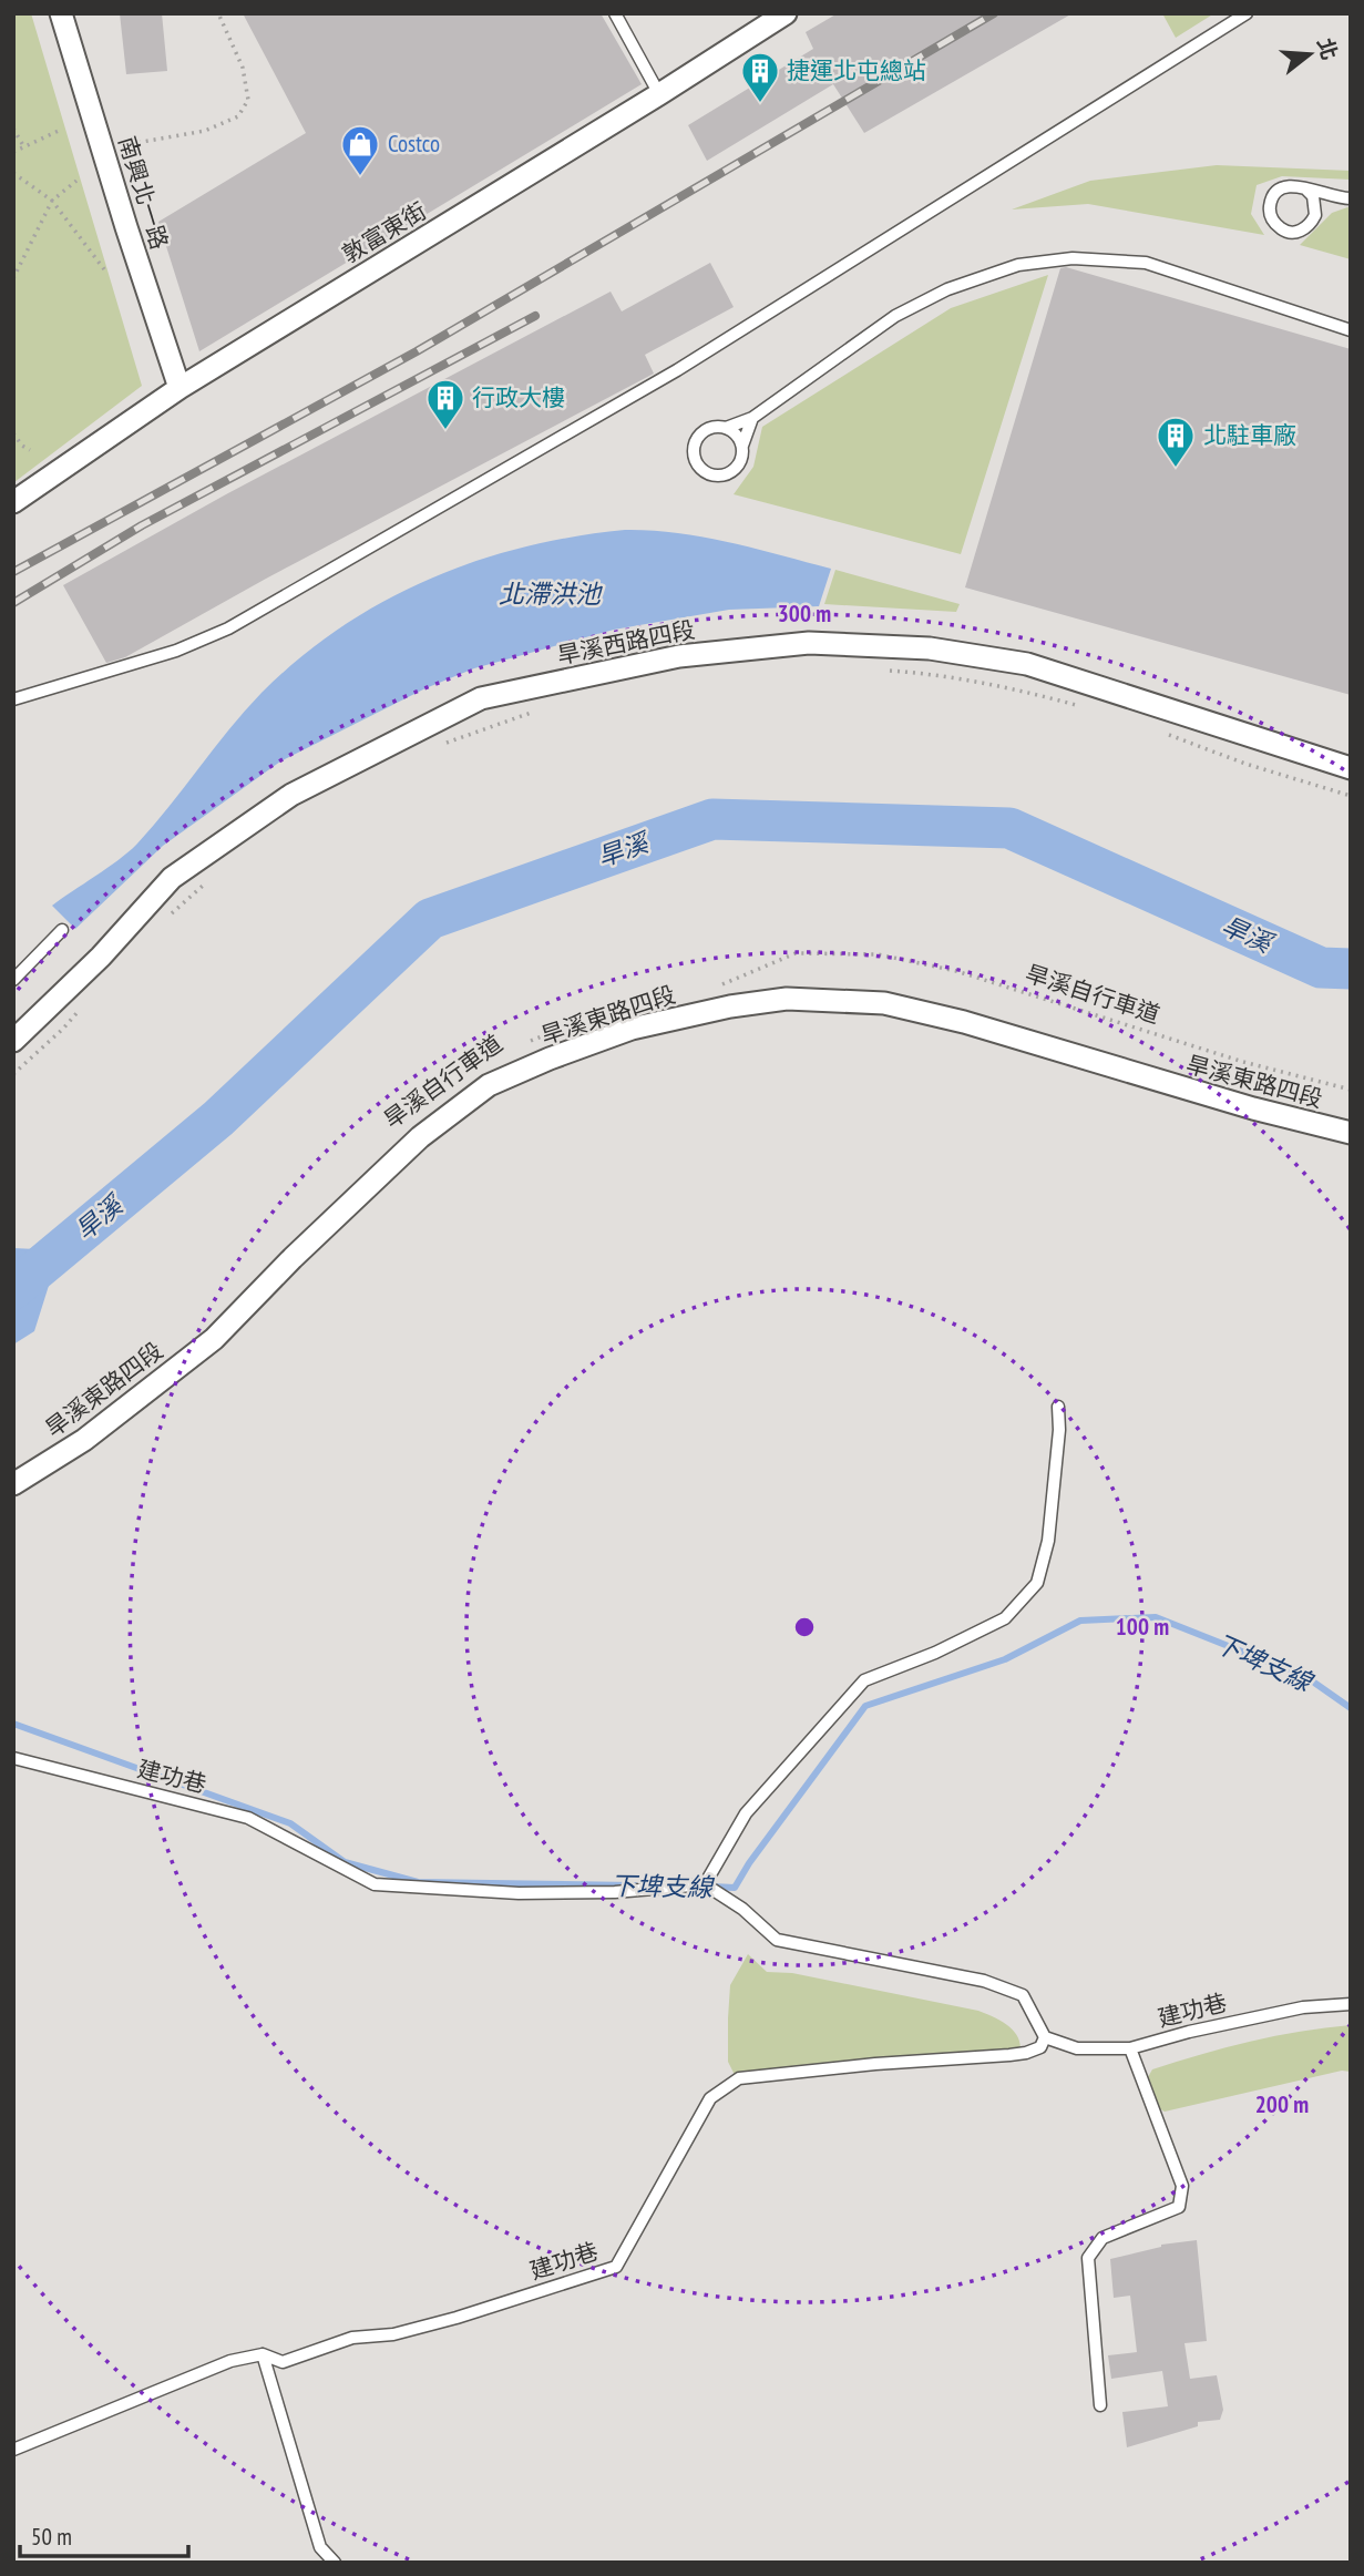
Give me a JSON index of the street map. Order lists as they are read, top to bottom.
{
  "streets": {
    "street": [
      "南興北一路",
      "敦富東街",
      "旱溪西路四段",
      "旱溪東路四段"
    ],
    "lane": ["建功巷"],
    "path": ["旱溪自行車道"]
  },
  "crossings": [
    ["南興北一路", "敦富東街"]
  ],
  "water": ["北滯洪池", "旱溪", "下埤支線"],
  "places": {
    "building": ["捷運北屯總站", "行政大樓", "北駐車廠"],
    "shop": ["Costco"]
  },
  "scale_bar": "50 m",
  "north": "right",
  "rings": ["300 m", "100 m", "200 m"]
}
